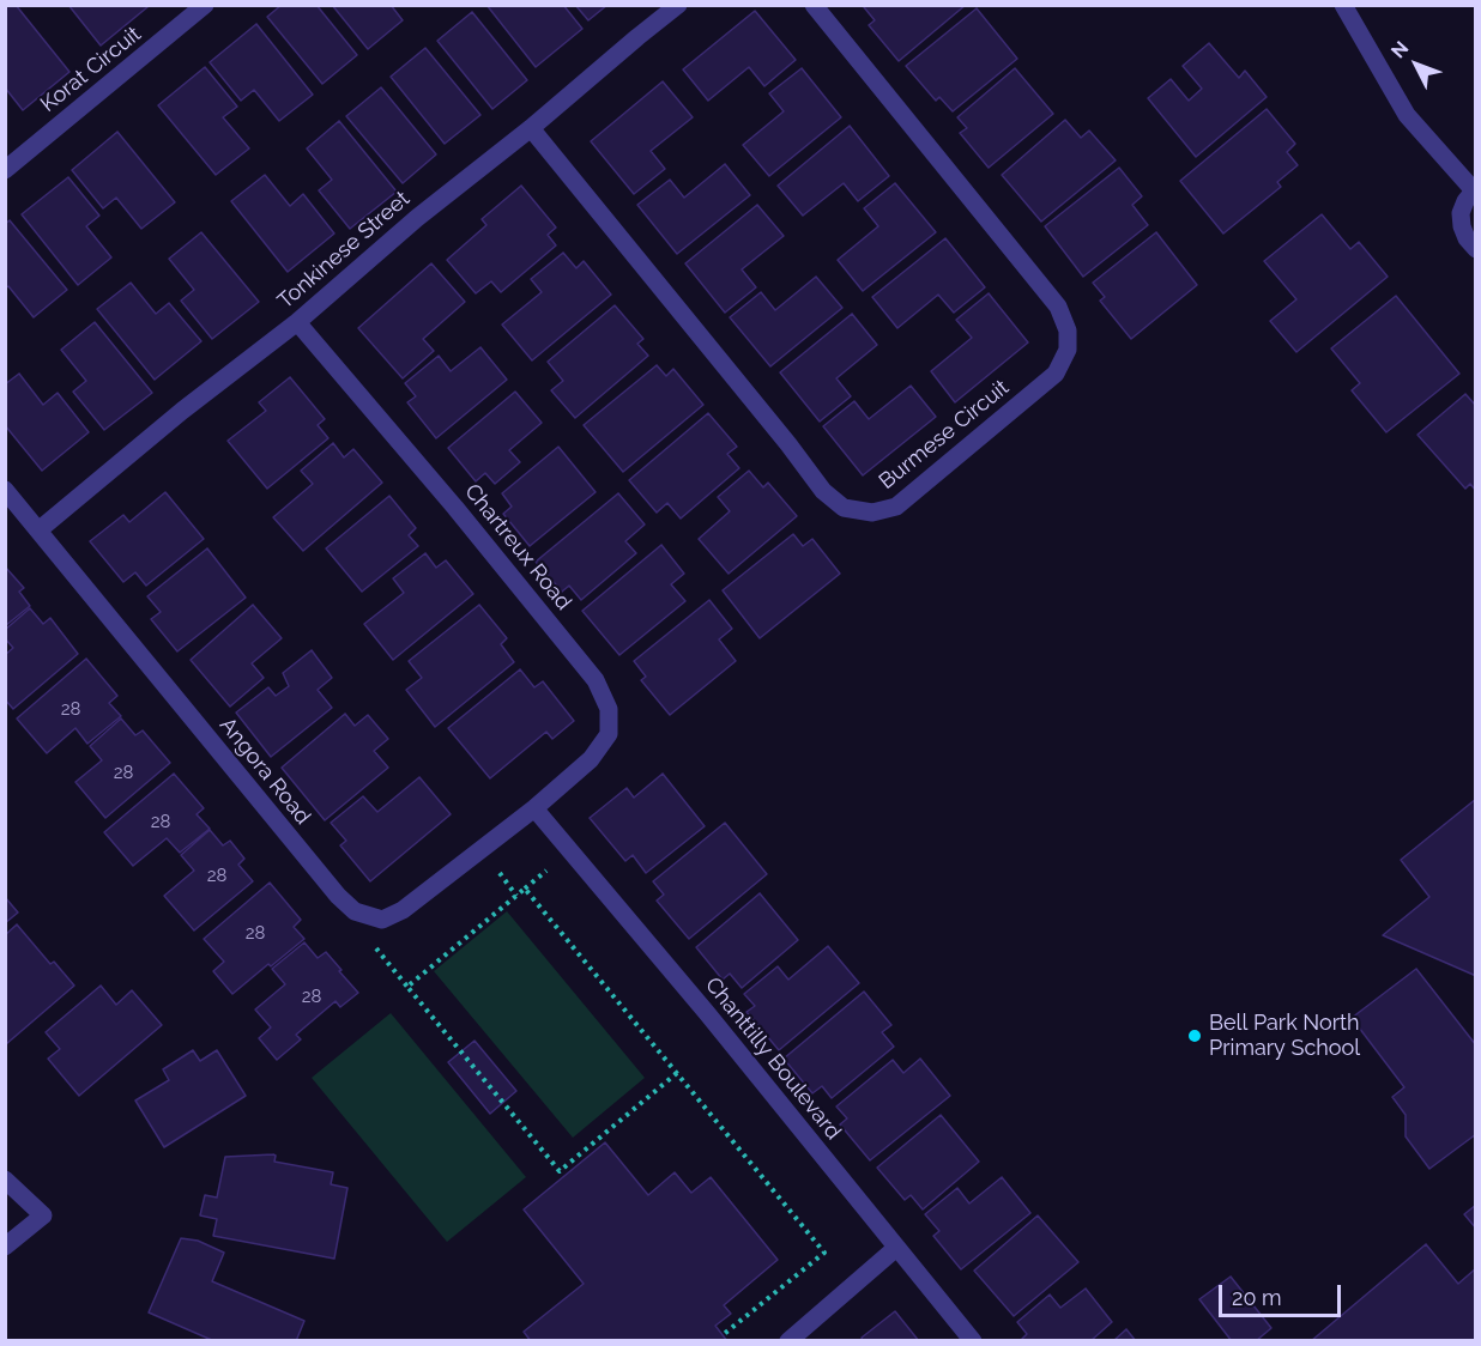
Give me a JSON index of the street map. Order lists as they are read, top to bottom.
{
  "streets": {
    "street": [
      "Korat Circuit",
      "Tonkinese Street",
      "Burmese Circuit",
      "Chartreux Road",
      "Angora Road",
      "Chanttilly Boulevard"
    ]
  },
  "crossings": [
    ["Tonkinese Street", "Burmese Circuit"],
    ["Tonkinese Street", "Chartreux Road"],
    ["Tonkinese Street", "Angora Road"],
    ["Chartreux Road", "Chanttilly Boulevard"]
  ],
  "places": ["Bell Park North Primary School"],
  "house_numbers": [
    "28",
    "28",
    "28",
    "28",
    "28",
    "28"
  ],
  "scale_bar": "20 m",
  "north": "top left"
}
